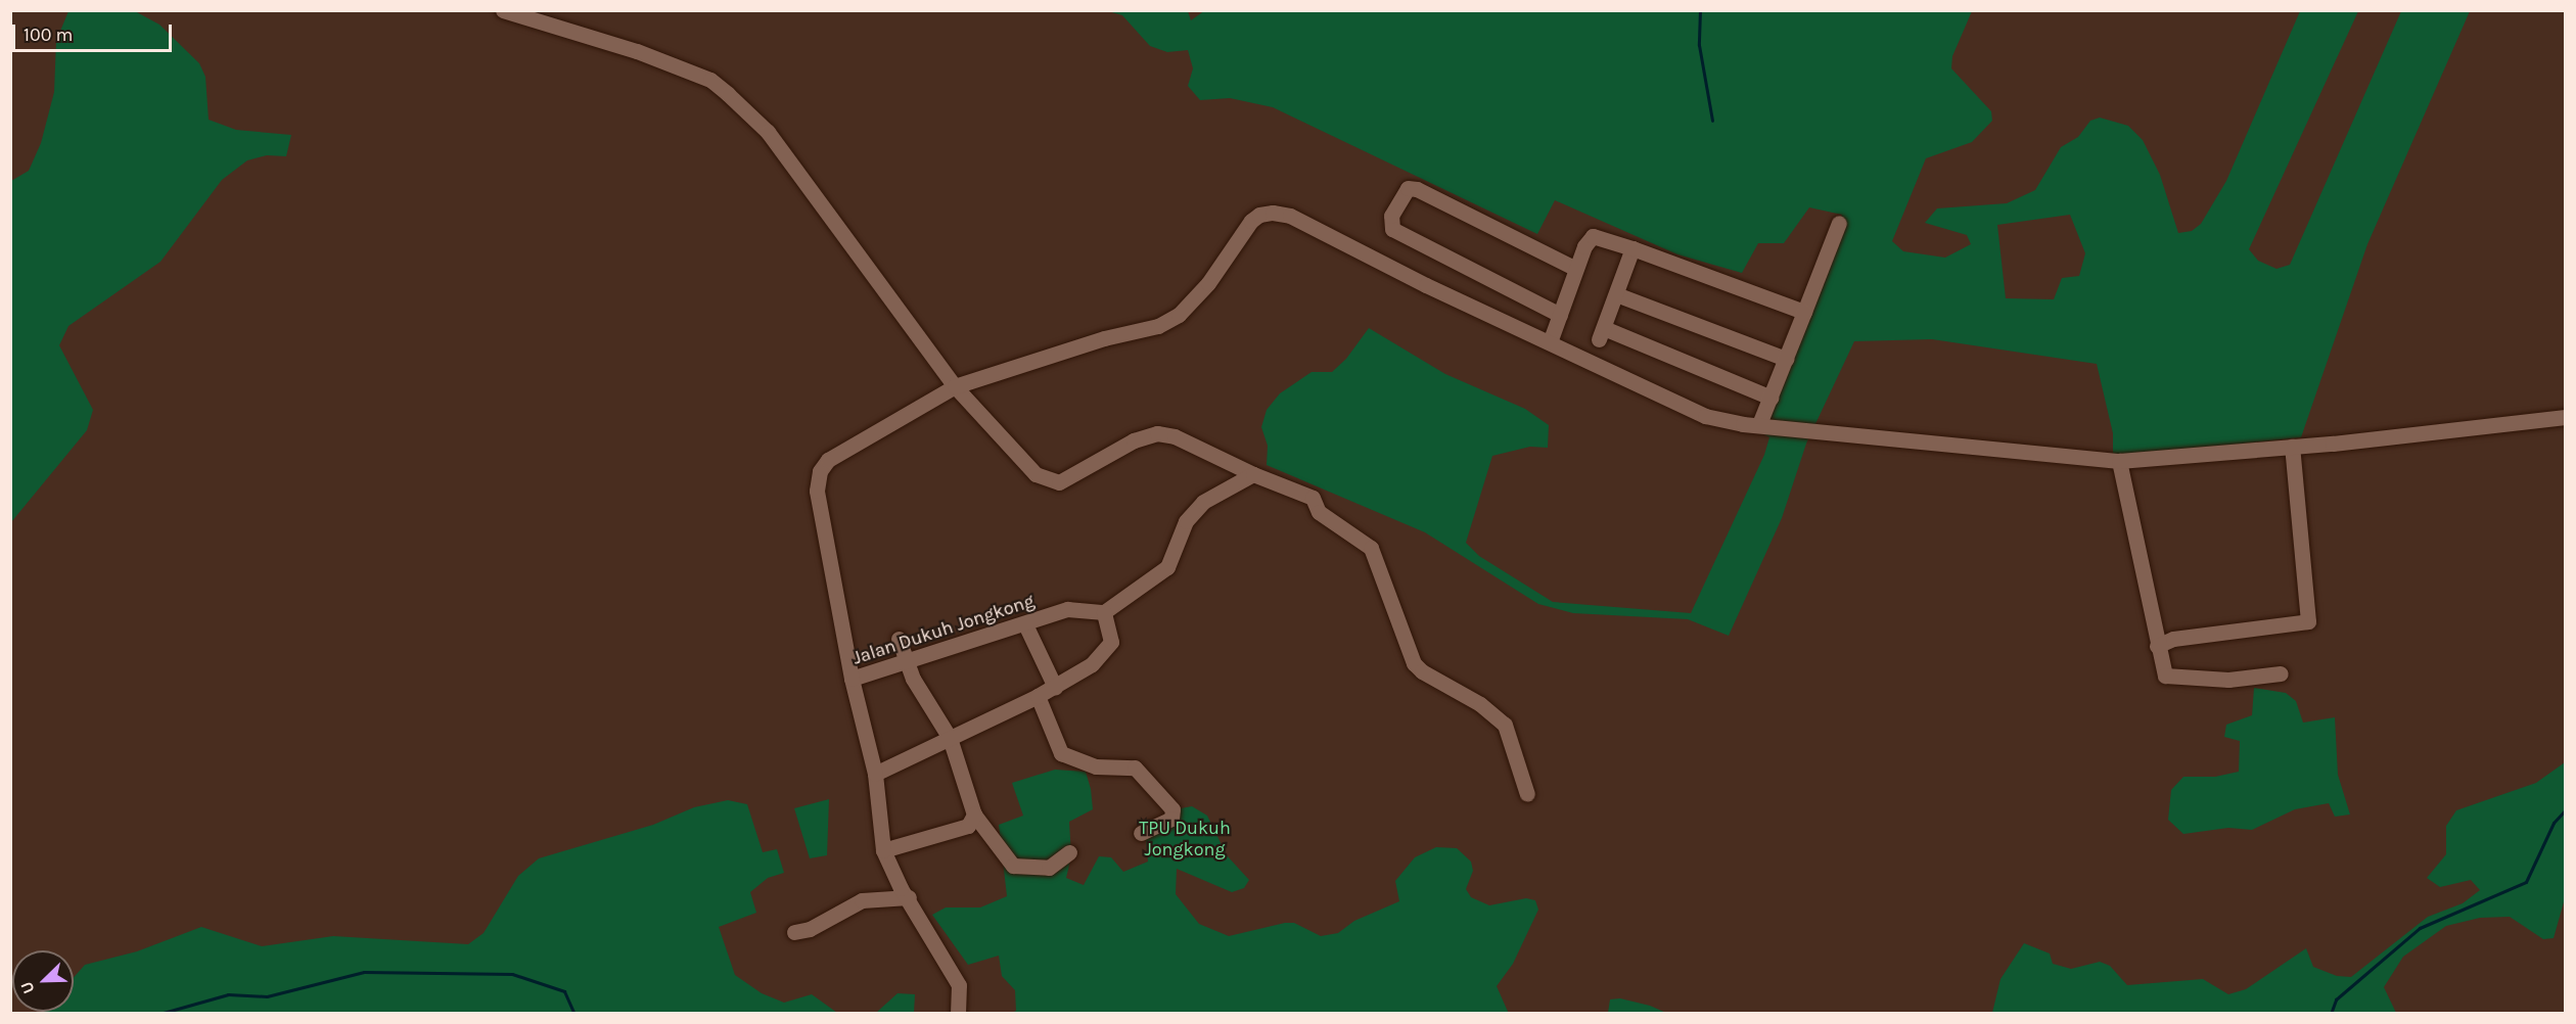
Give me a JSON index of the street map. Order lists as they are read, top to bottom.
{
  "streets": {
    "street": ["Jalan Dukuh Jongkong"]
  },
  "parks": ["TPU Dukuh Jongkong"],
  "scale_bar": "100 m",
  "north": "bottom left"
}
